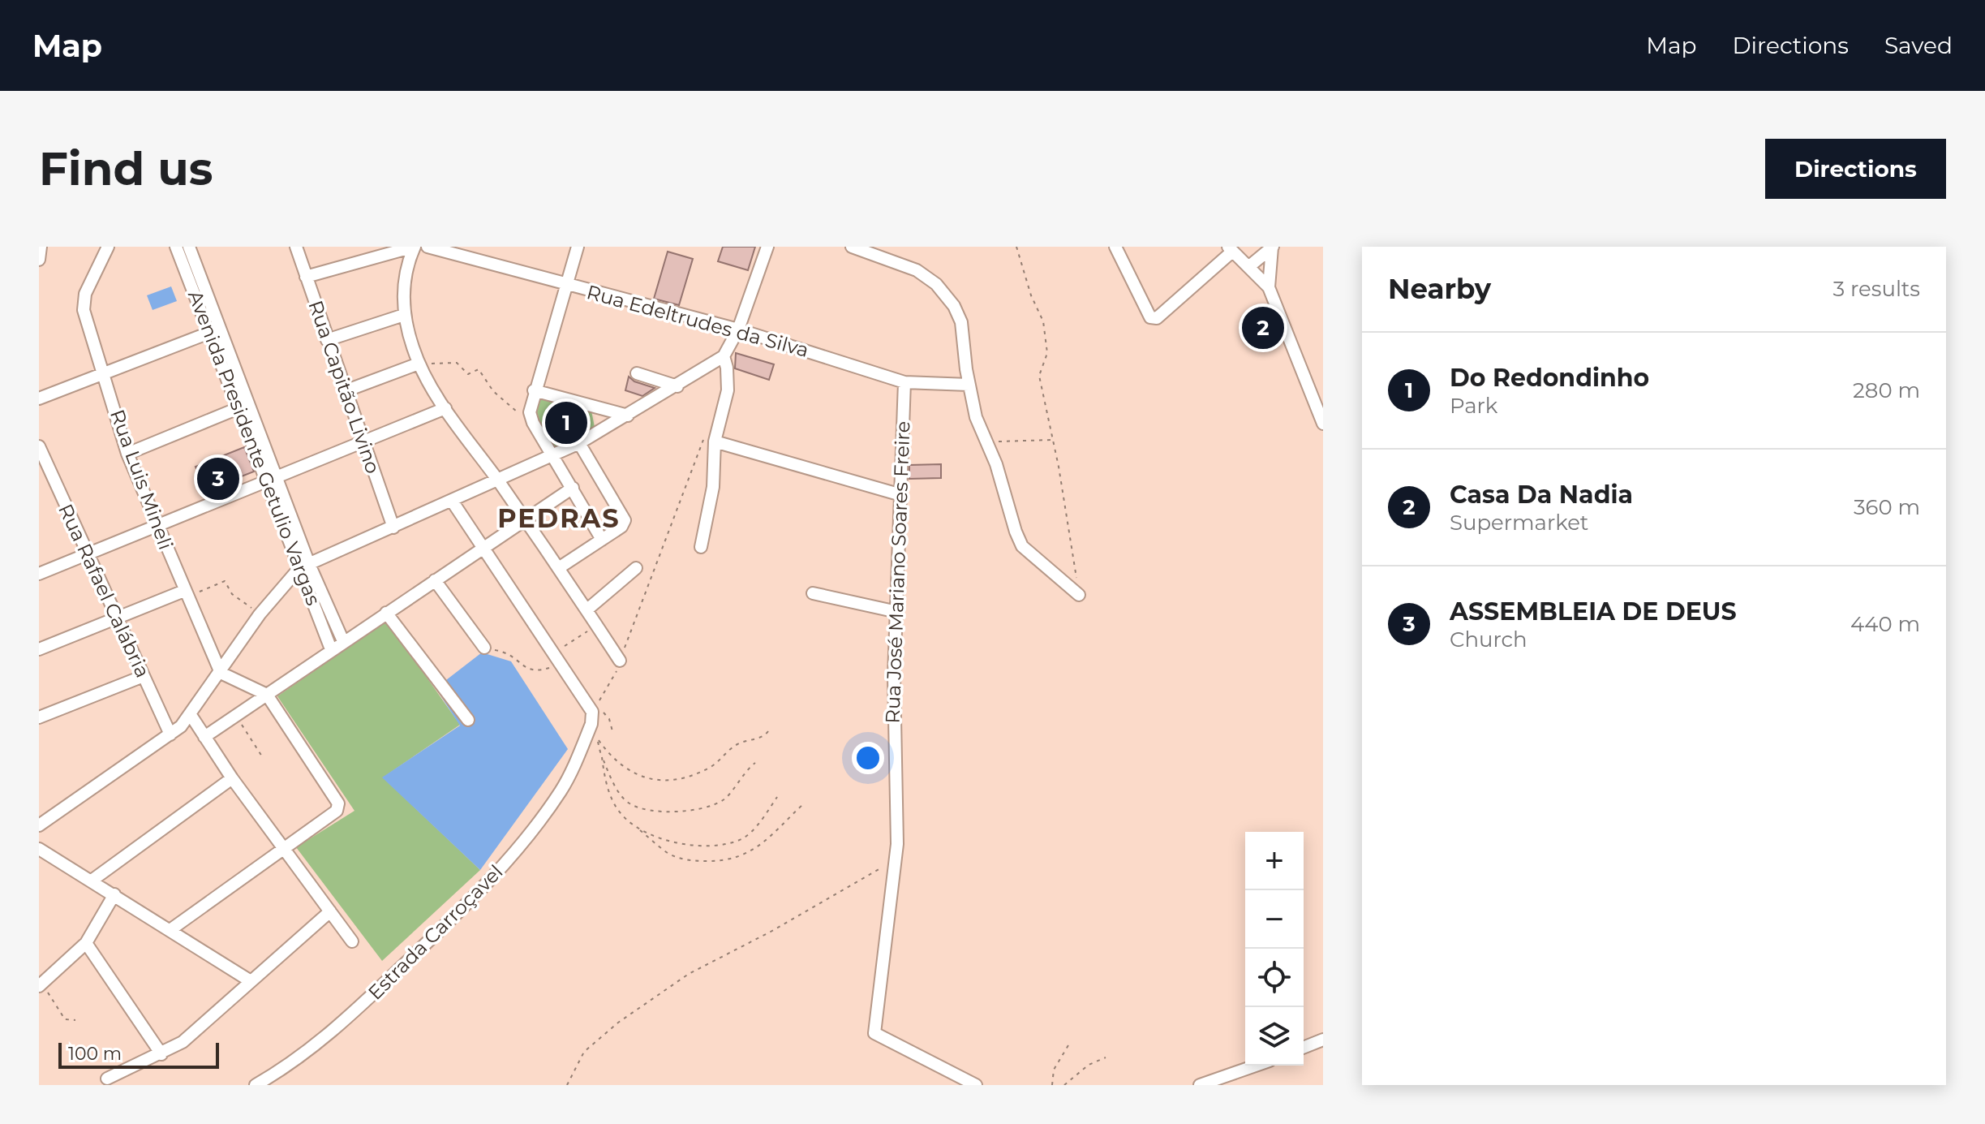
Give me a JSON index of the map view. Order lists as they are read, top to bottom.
{
  "streets": {
    "street": [
      "Rua Edeltrudes da Silva",
      "Rua Capitão Livino",
      "Avenida Presidente Getulio Vargas",
      "Rua Luis Mineli",
      "Rua José Mariano Soares Freire",
      "Rua Rafael Calábria",
      "Estrada Carroçavel"
    ]
  },
  "crossings": [
    ["Rua Edeltrudes da Silva", "Rua José Mariano Soares Freire"]
  ],
  "districts": ["PEDRAS"],
  "scale_bar": "100 m",
  "page": {
    "header": "Map",
    "nav": ["Map", "Directions", "Saved"],
    "buttons": "Directions",
    "title": "Find us",
    "heading": ["Nearby", "3 results"],
    "pins": ["2", "1", "3"],
    "list": [
      {
        "mark": "1",
        "name": "Do Redondinho",
        "note": "Park",
        "value": "280 m"
      },
      {
        "mark": "2",
        "name": "Casa Da Nadia",
        "note": "Supermarket",
        "value": "360 m"
      },
      {
        "mark": "3",
        "name": "ASSEMBLEIA DE DEUS",
        "note": "Church",
        "value": "440 m"
      }
    ],
    "map_buttons": ["+", "−"],
    "scale": "100 m"
  }
}
